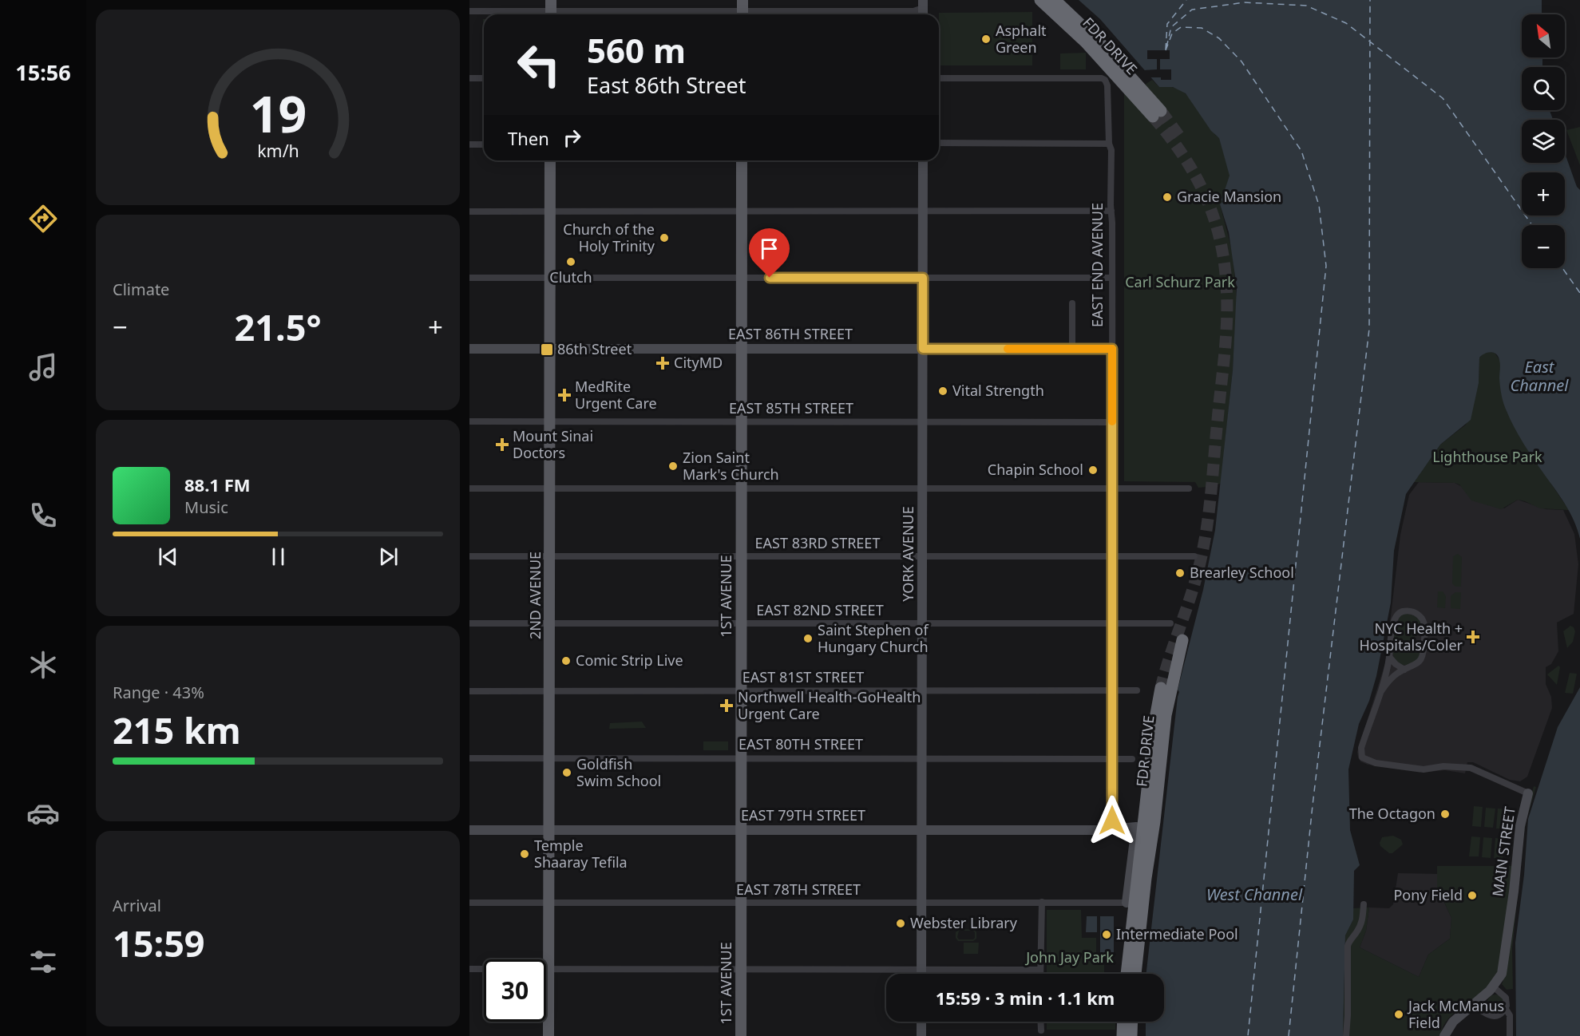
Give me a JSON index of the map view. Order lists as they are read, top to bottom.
{
  "streets": {
    "highway": ["FDR DRIVE"],
    "main road": [
      "EAST 86TH STREET",
      "YORK AVENUE",
      "2ND AVENUE",
      "1ST AVENUE",
      "EAST 79TH STREET",
      "MAIN STREET"
    ],
    "street": [
      "EAST END AVENUE",
      "EAST 85TH STREET",
      "EAST 83RD STREET",
      "EAST 82ND STREET",
      "EAST 81ST STREET",
      "EAST 80TH STREET",
      "EAST 78TH STREET"
    ]
  },
  "crossings": [
    ["EAST END AVENUE", "EAST 86TH STREET"],
    ["EAST END AVENUE", "EAST 85TH STREET"],
    ["EAST END AVENUE", "EAST 83RD STREET"],
    ["EAST END AVENUE", "EAST 82ND STREET"],
    ["EAST END AVENUE", "EAST 81ST STREET"],
    ["EAST END AVENUE", "EAST 80TH STREET"],
    ["EAST END AVENUE", "EAST 79TH STREET"],
    ["EAST 86TH STREET", "YORK AVENUE"],
    ["EAST 86TH STREET", "2ND AVENUE"],
    ["EAST 86TH STREET", "1ST AVENUE"],
    ["EAST 85TH STREET", "YORK AVENUE"],
    ["EAST 85TH STREET", "2ND AVENUE"],
    ["EAST 85TH STREET", "1ST AVENUE"],
    ["EAST 83RD STREET", "YORK AVENUE"],
    ["EAST 83RD STREET", "2ND AVENUE"],
    ["EAST 83RD STREET", "1ST AVENUE"],
    ["YORK AVENUE", "EAST 82ND STREET"],
    ["YORK AVENUE", "EAST 81ST STREET"],
    ["YORK AVENUE", "EAST 80TH STREET"],
    ["YORK AVENUE", "EAST 79TH STREET"],
    ["YORK AVENUE", "EAST 78TH STREET"],
    ["2ND AVENUE", "EAST 82ND STREET"],
    ["2ND AVENUE", "EAST 81ST STREET"],
    ["2ND AVENUE", "EAST 80TH STREET"],
    ["2ND AVENUE", "EAST 79TH STREET"],
    ["2ND AVENUE", "EAST 78TH STREET"],
    ["1ST AVENUE", "EAST 82ND STREET"],
    ["1ST AVENUE", "EAST 81ST STREET"],
    ["1ST AVENUE", "EAST 80TH STREET"],
    ["1ST AVENUE", "EAST 79TH STREET"],
    ["1ST AVENUE", "EAST 78TH STREET"],
    ["EAST 79TH STREET", "EAST 78TH STREET"]
  ],
  "water": ["East Channel", "West Channel"],
  "parks": ["Carl Schurz Park", "Lighthouse Park", "John Jay Park"],
  "places": {
    "other": [
      "Asphalt Green",
      "Gracie Mansion",
      "Church of the Holy Trinity",
      "Clutch",
      "Vital Strength",
      "Zion Saint Mark's Church",
      "Chapin School",
      "Brearley School",
      "Saint Stephen of Hungary Church",
      "Comic Strip Live",
      "Goldfish Swim School",
      "The Octagon",
      "Temple Shaaray Tefila",
      "Pony Field",
      "Webster Library",
      "Intermediate Pool",
      "Jack McManus Field"
    ],
    "transit": ["86th Street"],
    "health": [
      "CityMD",
      "MedRite Urgent Care",
      "Mount Sinai Doctors",
      "NYC Health + Hospitals/Coler",
      "Northwell Health-GoHealth Urgent Care"
    ]
  },
  "north": "top left",
  "page": {
    "tabs": "15:56",
    "map_buttons": ["+", "−"],
    "turn": ["560 m", "East 86th Street"],
    "then": "Then",
    "tile": [
      "Climate",
      ["Range · 43%", "215 km"],
      ["Arrival", "15:59"]
    ],
    "heat": ["−", "21.5°", "+"],
    "song": ["88.1 FM", "Music"],
    "limit": "30",
    "trip": "15:59 · 3 min · 1.1 km",
    "gauge": ["19", "km/h"]
  }
}
